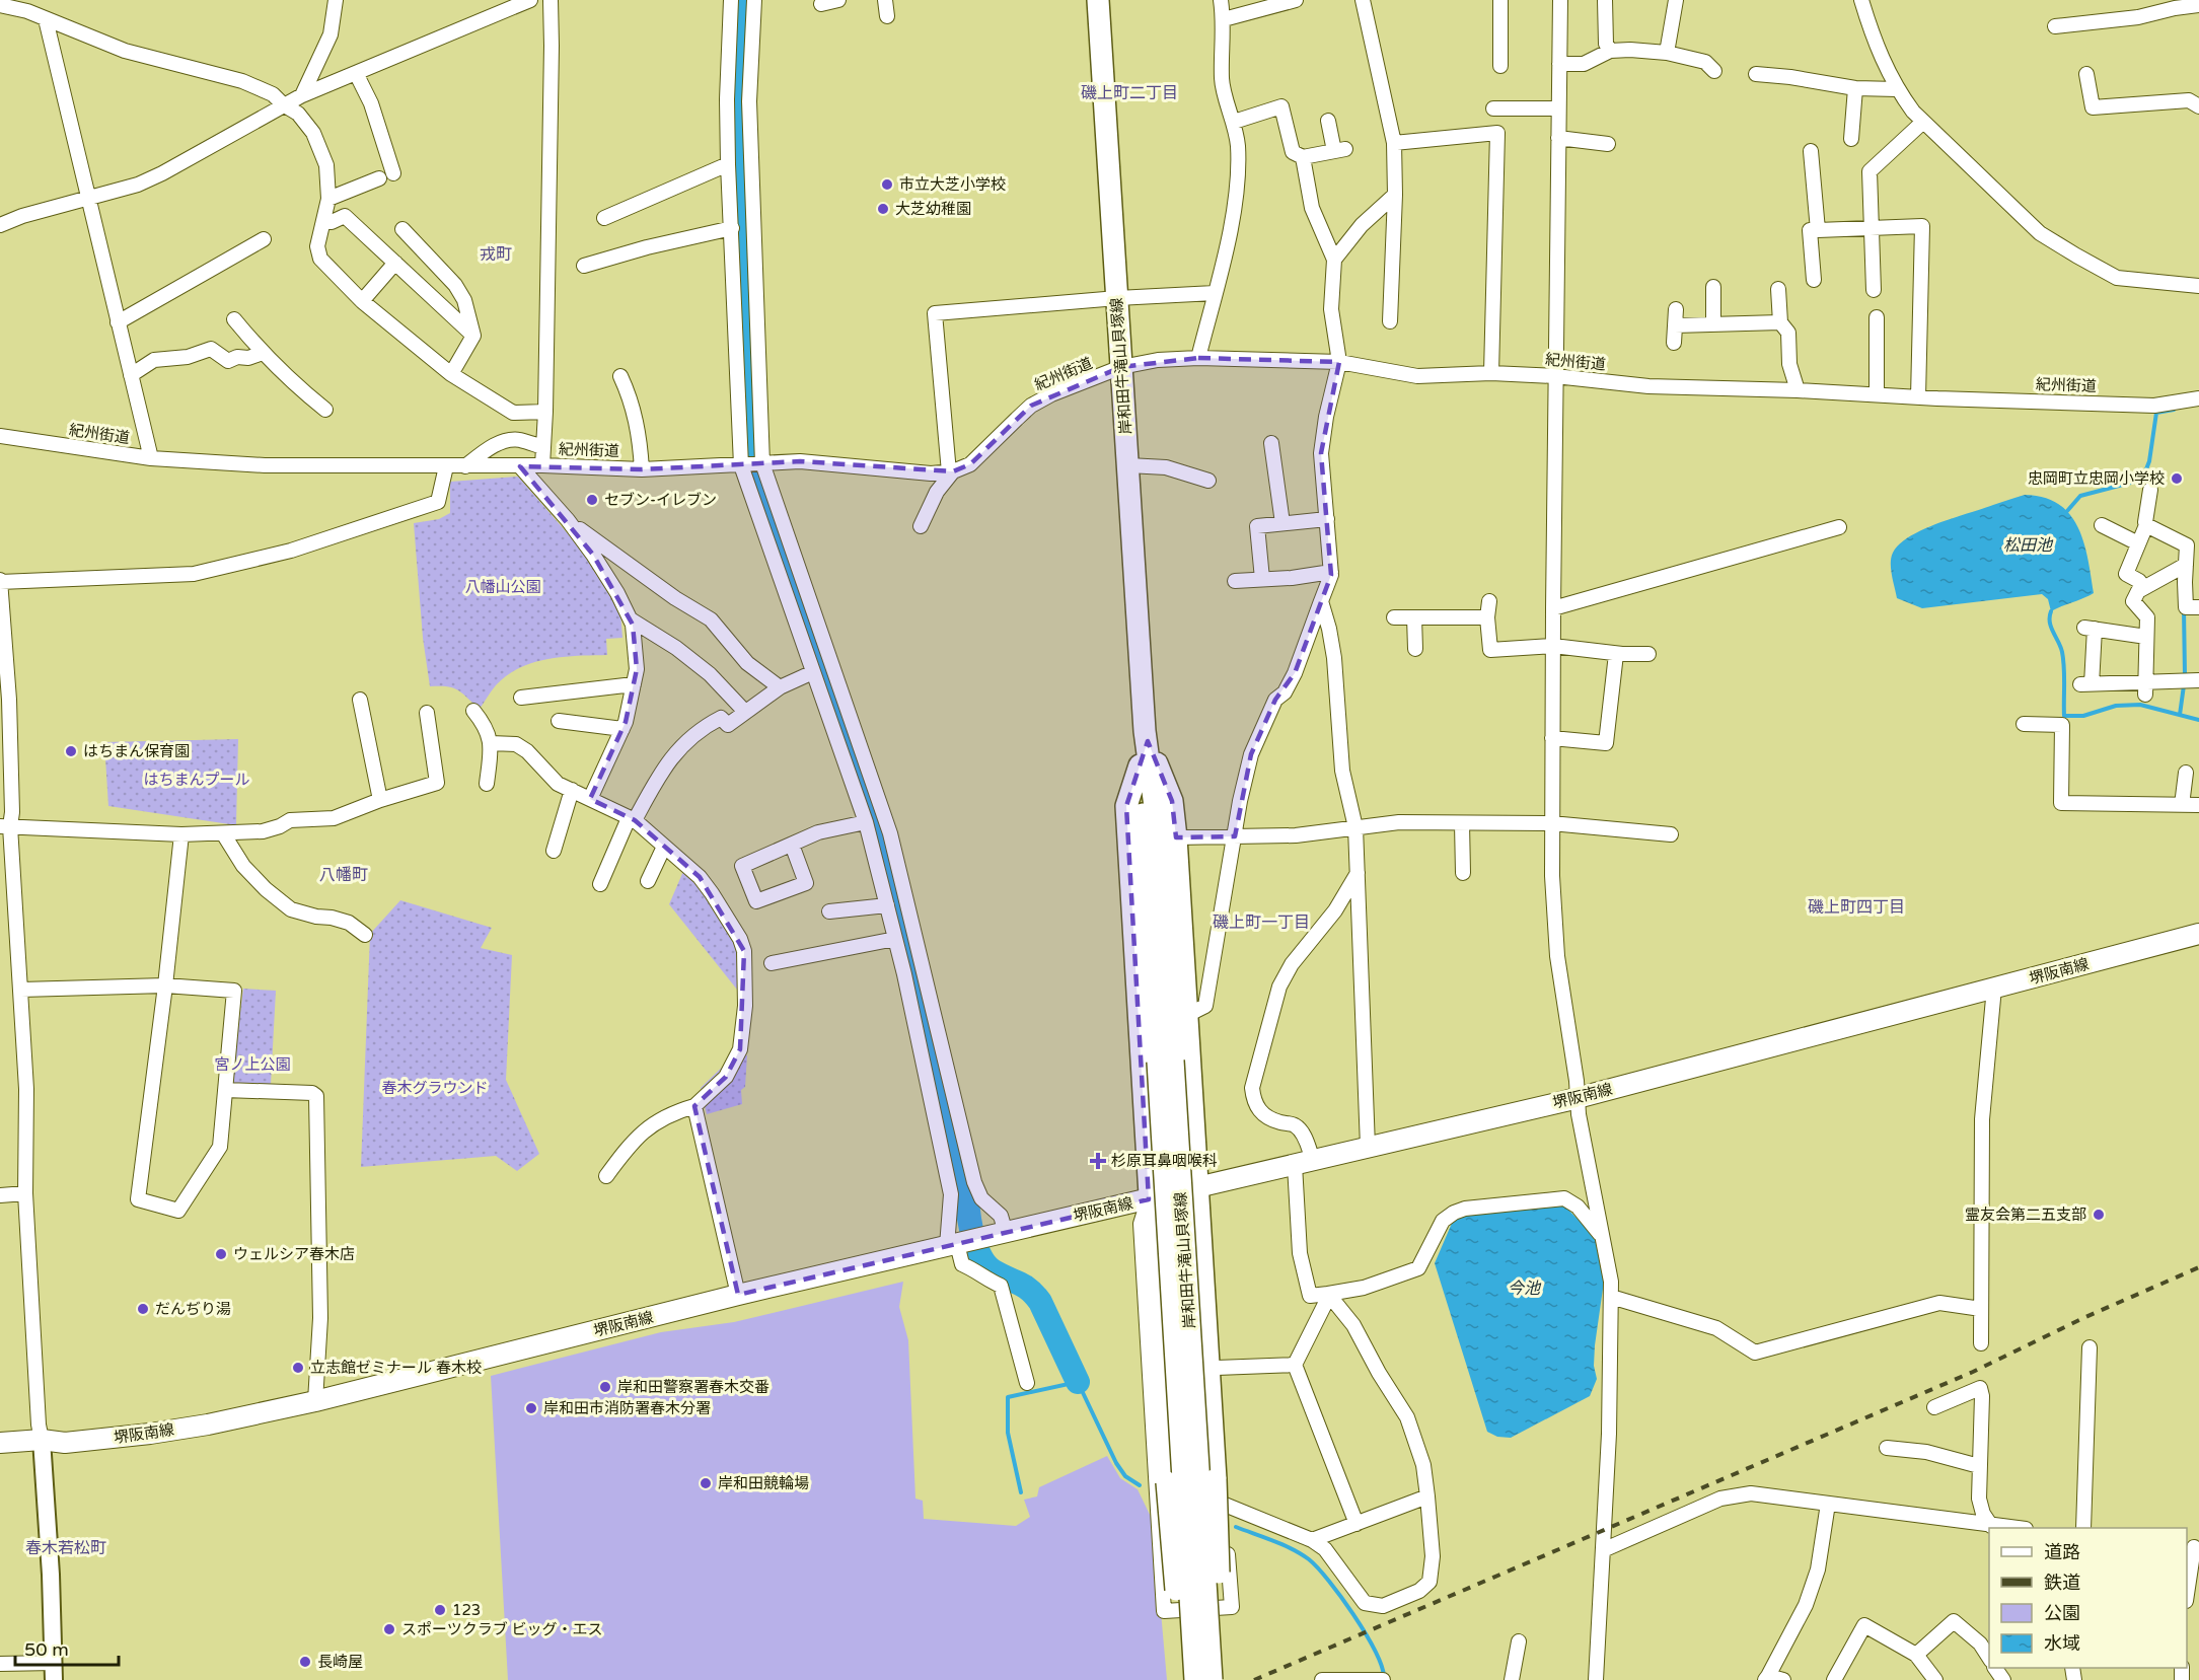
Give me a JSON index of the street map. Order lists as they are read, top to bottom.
{
  "streets": {
    "main road": ["岸和田牛滝山貝塚線", "堺阪南線"],
    "street": ["紀州街道"]
  },
  "crossings": [
    ["紀州街道", "岸和田牛滝山貝塚線"]
  ],
  "districts": [
    "磯上町二丁目",
    "戎町",
    "八幡町",
    "磯上町四丁目",
    "磯上町一丁目",
    "春木若松町"
  ],
  "water": ["松田池", "今池"],
  "parks": [
    "八幡山公園",
    "はちまんプール",
    "宮ノ上公園",
    "春木グラウンド"
  ],
  "places": {
    "other": [
      "市立大芝小学校",
      "大芝幼稚園",
      "忠岡町立忠岡小学校",
      "セブン-イレブン",
      "はちまん保育園",
      "霊友会第二五支部",
      "ウェルシア春木店",
      "だんぢり湯",
      "立志館ゼミナール 春木校",
      "岸和田警察署春木交番",
      "岸和田市消防署春木分署",
      "岸和田競輪場",
      "123",
      "スポーツクラブ ビッグ・エス",
      "長崎屋"
    ],
    "health": ["杉原耳鼻咽喉科"]
  },
  "legend": [
    "道路",
    "鉄道",
    "公園",
    "水域"
  ],
  "scale_bar": "50 m"
}
